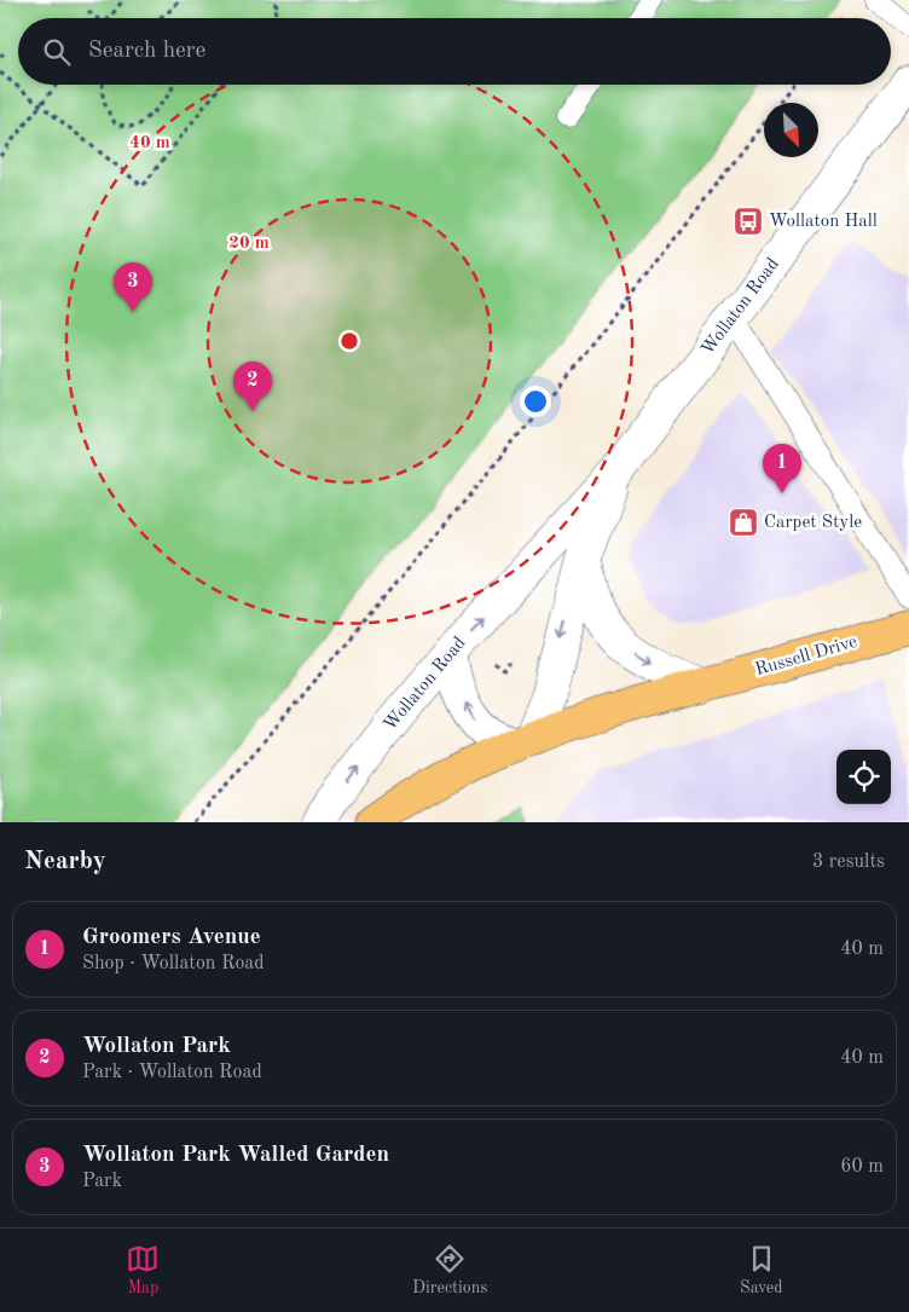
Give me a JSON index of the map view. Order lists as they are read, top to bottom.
{
  "streets": {
    "main road": ["Russell Drive"],
    "street": ["Wollaton Road"]
  },
  "places": {
    "bus stop": ["Wollaton Hall"],
    "shop": ["Carpet Style"]
  },
  "north": "bottom right",
  "page": {
    "search": "Search here",
    "pins": ["3", "2", "1"],
    "heading": ["Nearby", "3 results"],
    "list": [
      {
        "mark": "1",
        "name": "Groomers Avenue",
        "note": "Shop · Wollaton Road",
        "value": "40 m"
      },
      {
        "mark": "2",
        "name": "Wollaton Park",
        "note": "Park · Wollaton Road",
        "value": "40 m"
      },
      {
        "mark": "3",
        "name": "Wollaton Park Walled Garden",
        "note": "Park",
        "value": "60 m"
      }
    ],
    "nav": ["Map", "Directions", "Saved"]
  },
  "rings": ["40 m", "20 m"]
}
